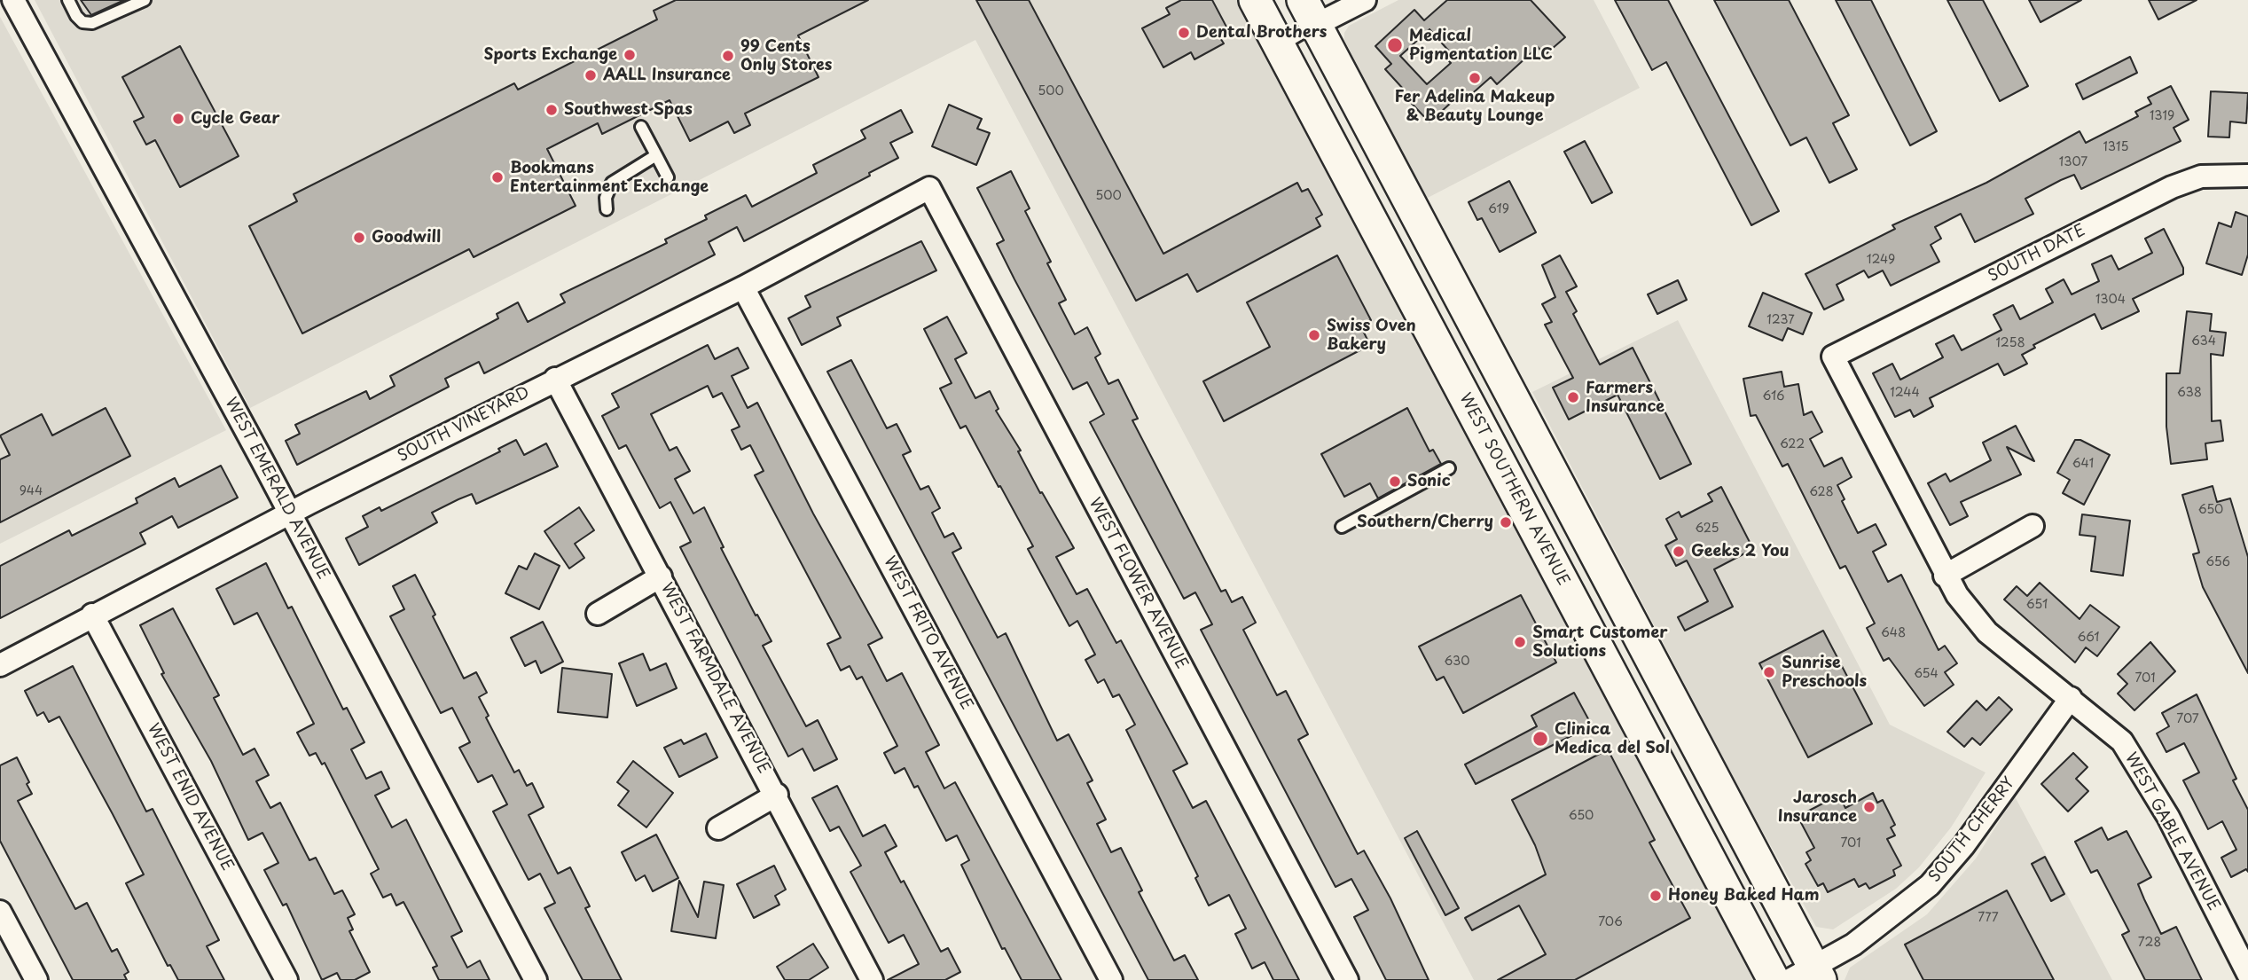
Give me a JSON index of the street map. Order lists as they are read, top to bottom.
{
  "streets": {
    "main road": ["WEST SOUTHERN AVENUE"],
    "street": [
      "SOUTH DATE",
      "SOUTH VINEYARD",
      "WEST EMERALD AVENUE",
      "WEST FLOWER AVENUE",
      "WEST FRITO AVENUE",
      "WEST FARMDALE AVENUE",
      "WEST ENID AVENUE",
      "SOUTH CHERRY",
      "WEST GABLE AVENUE"
    ]
  },
  "crossings": [
    ["SOUTH DATE", "WEST GABLE AVENUE"],
    ["SOUTH VINEYARD", "WEST EMERALD AVENUE"],
    ["SOUTH VINEYARD", "WEST FLOWER AVENUE"],
    ["SOUTH VINEYARD", "WEST FRITO AVENUE"],
    ["SOUTH VINEYARD", "WEST FARMDALE AVENUE"],
    ["SOUTH VINEYARD", "WEST ENID AVENUE"],
    ["SOUTH CHERRY", "WEST GABLE AVENUE"]
  ],
  "places": [
    "Dental Brothers",
    "Medical Pigmentation LLC",
    "Sports Exchange",
    "99 Cents Only Stores",
    "AALL Insurance",
    "Fer Adelina Makeup & Beauty Lounge",
    "Southwest Spas",
    "Cycle Gear",
    "Bookmans Entertainment Exchange",
    "Goodwill",
    "Swiss Oven Bakery",
    "Farmers Insurance",
    "Sonic",
    "Southern/Cherry",
    "Geeks 2 You",
    "Smart Customer Solutions",
    "Sunrise Preschools",
    "Clinica Medica del Sol",
    "Jarosch Insurance",
    "Honey Baked Ham"
  ],
  "house_numbers": [
    "500",
    "1319",
    "1315",
    "1307",
    "500",
    "619",
    "1249",
    "1304",
    "1237",
    "634",
    "1258",
    "1244",
    "638",
    "616",
    "622",
    "641",
    "944",
    "628",
    "650",
    "625",
    "656",
    "651",
    "648",
    "661",
    "630",
    "654",
    "701",
    "707",
    "650",
    "701",
    "777",
    "706",
    "728"
  ]
}
